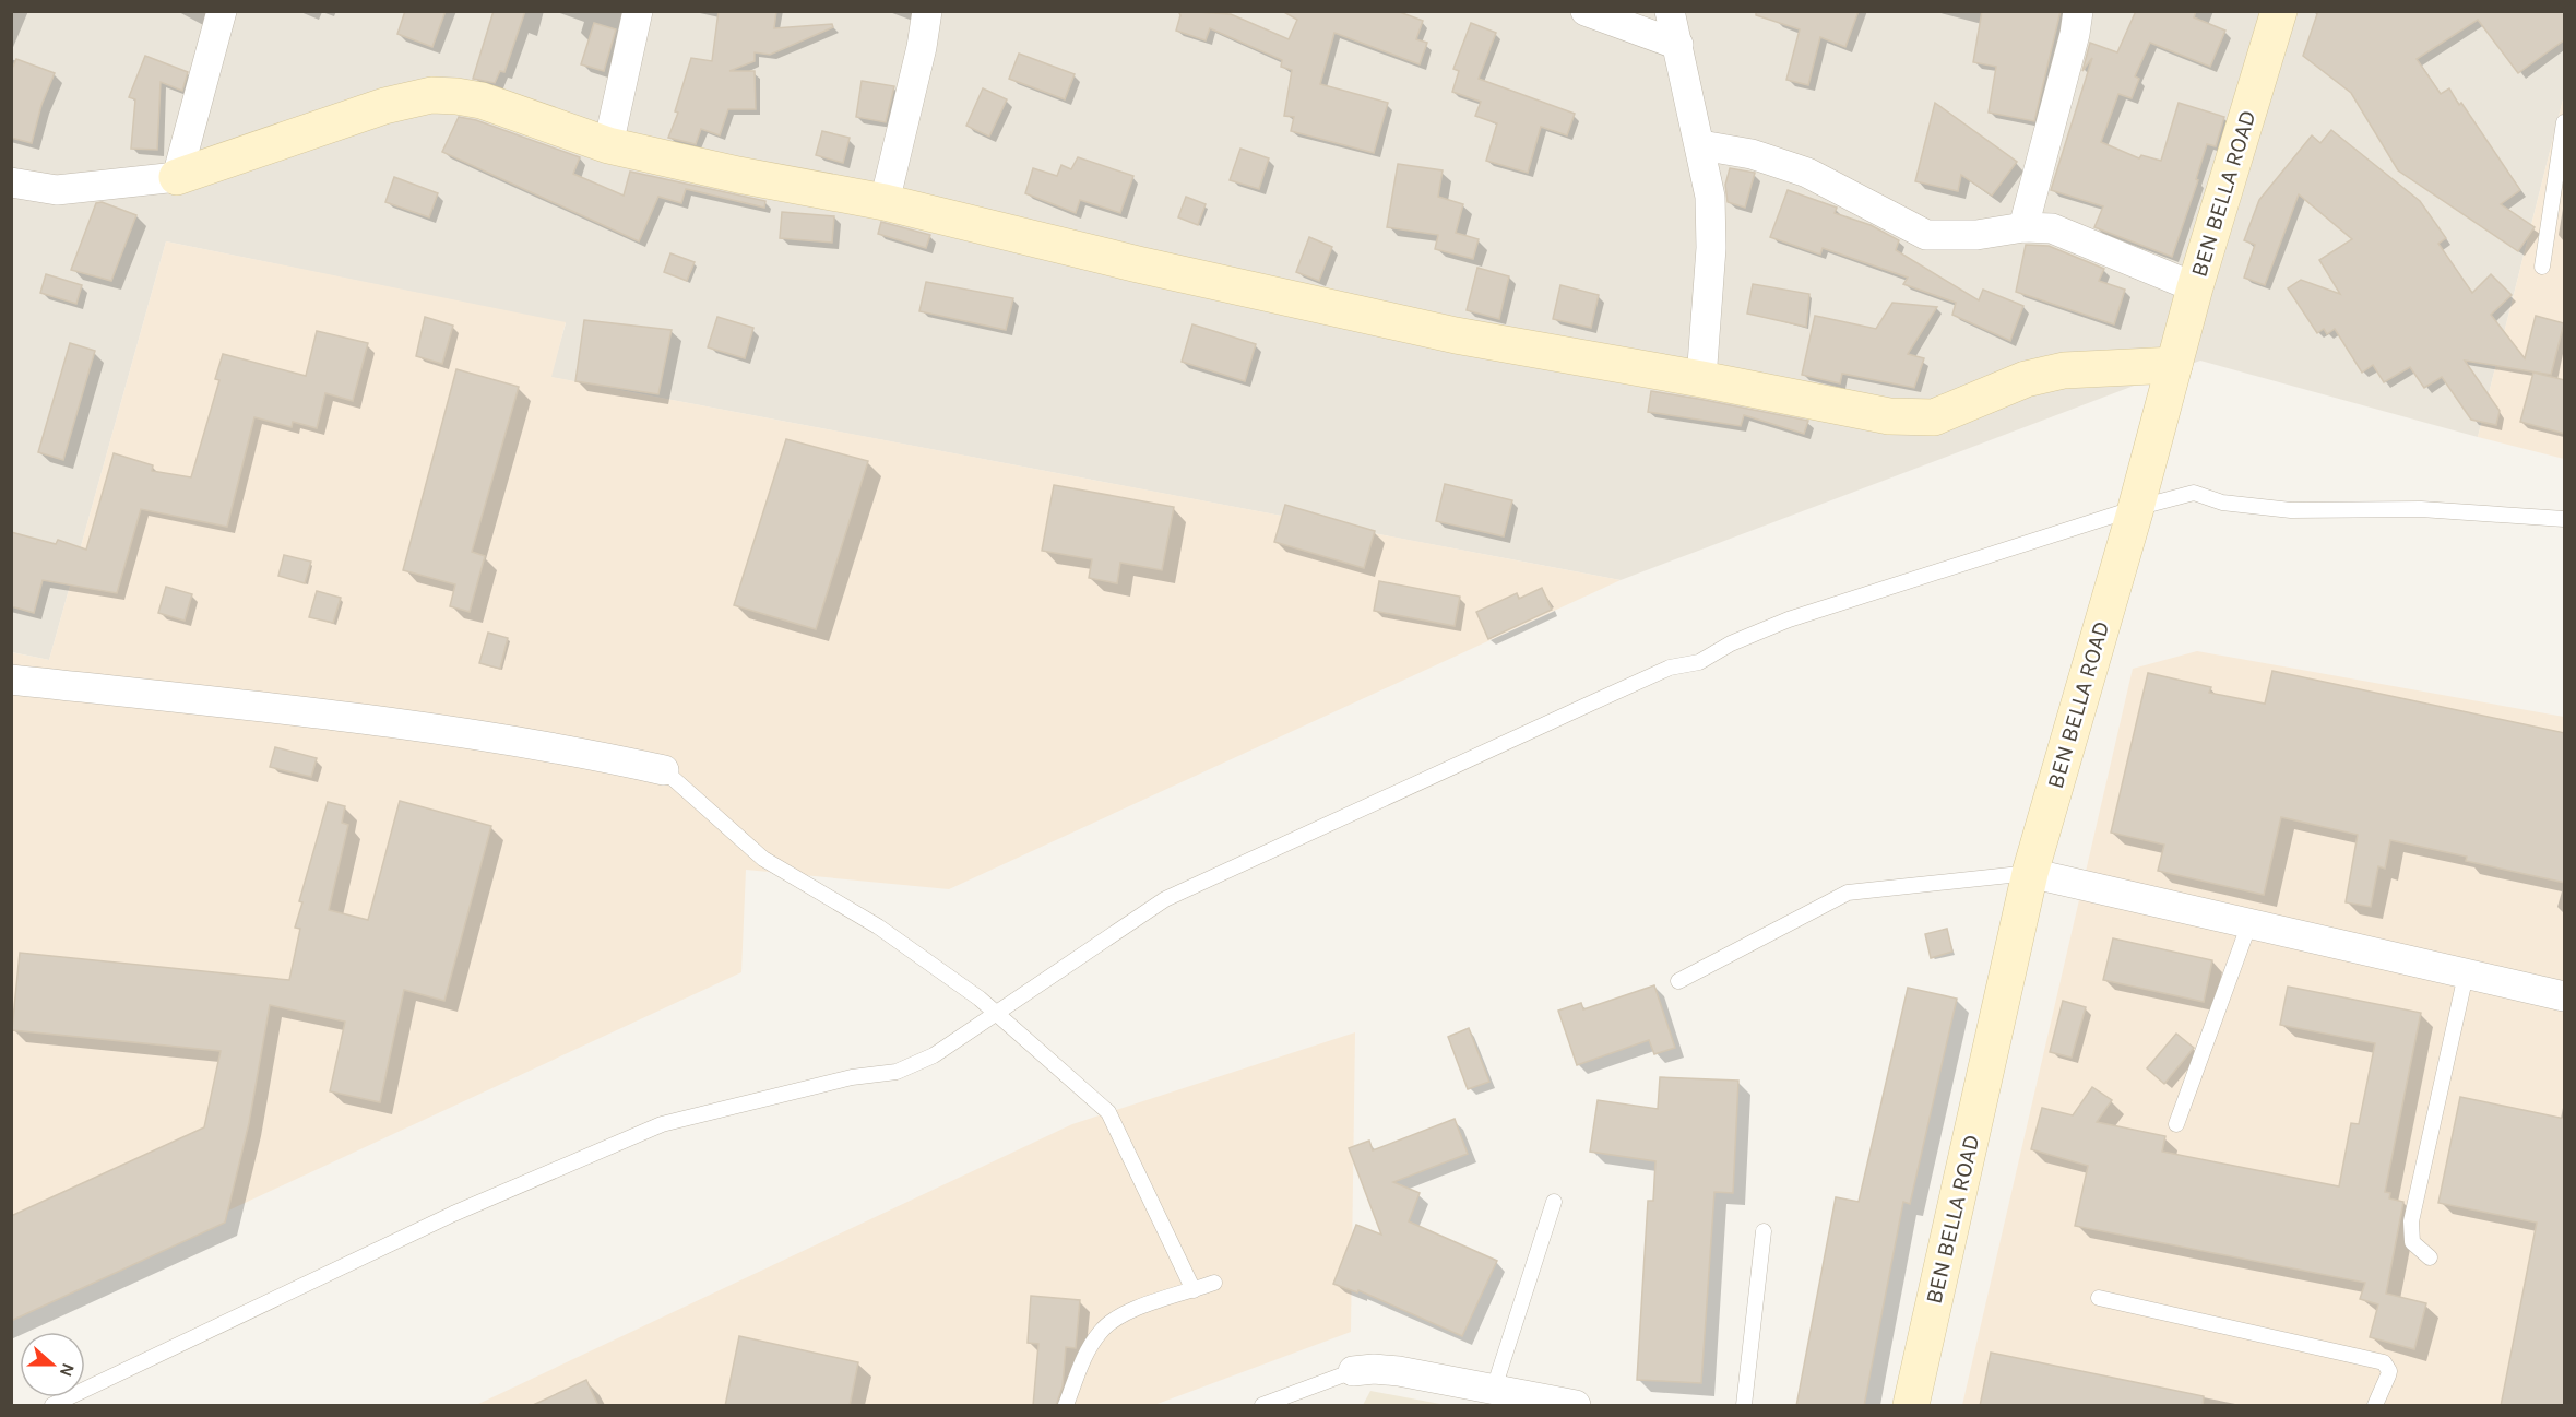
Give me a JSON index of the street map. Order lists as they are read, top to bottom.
{
  "streets": {
    "street": ["BEN BELLA ROAD"]
  },
  "north": "right"
}
